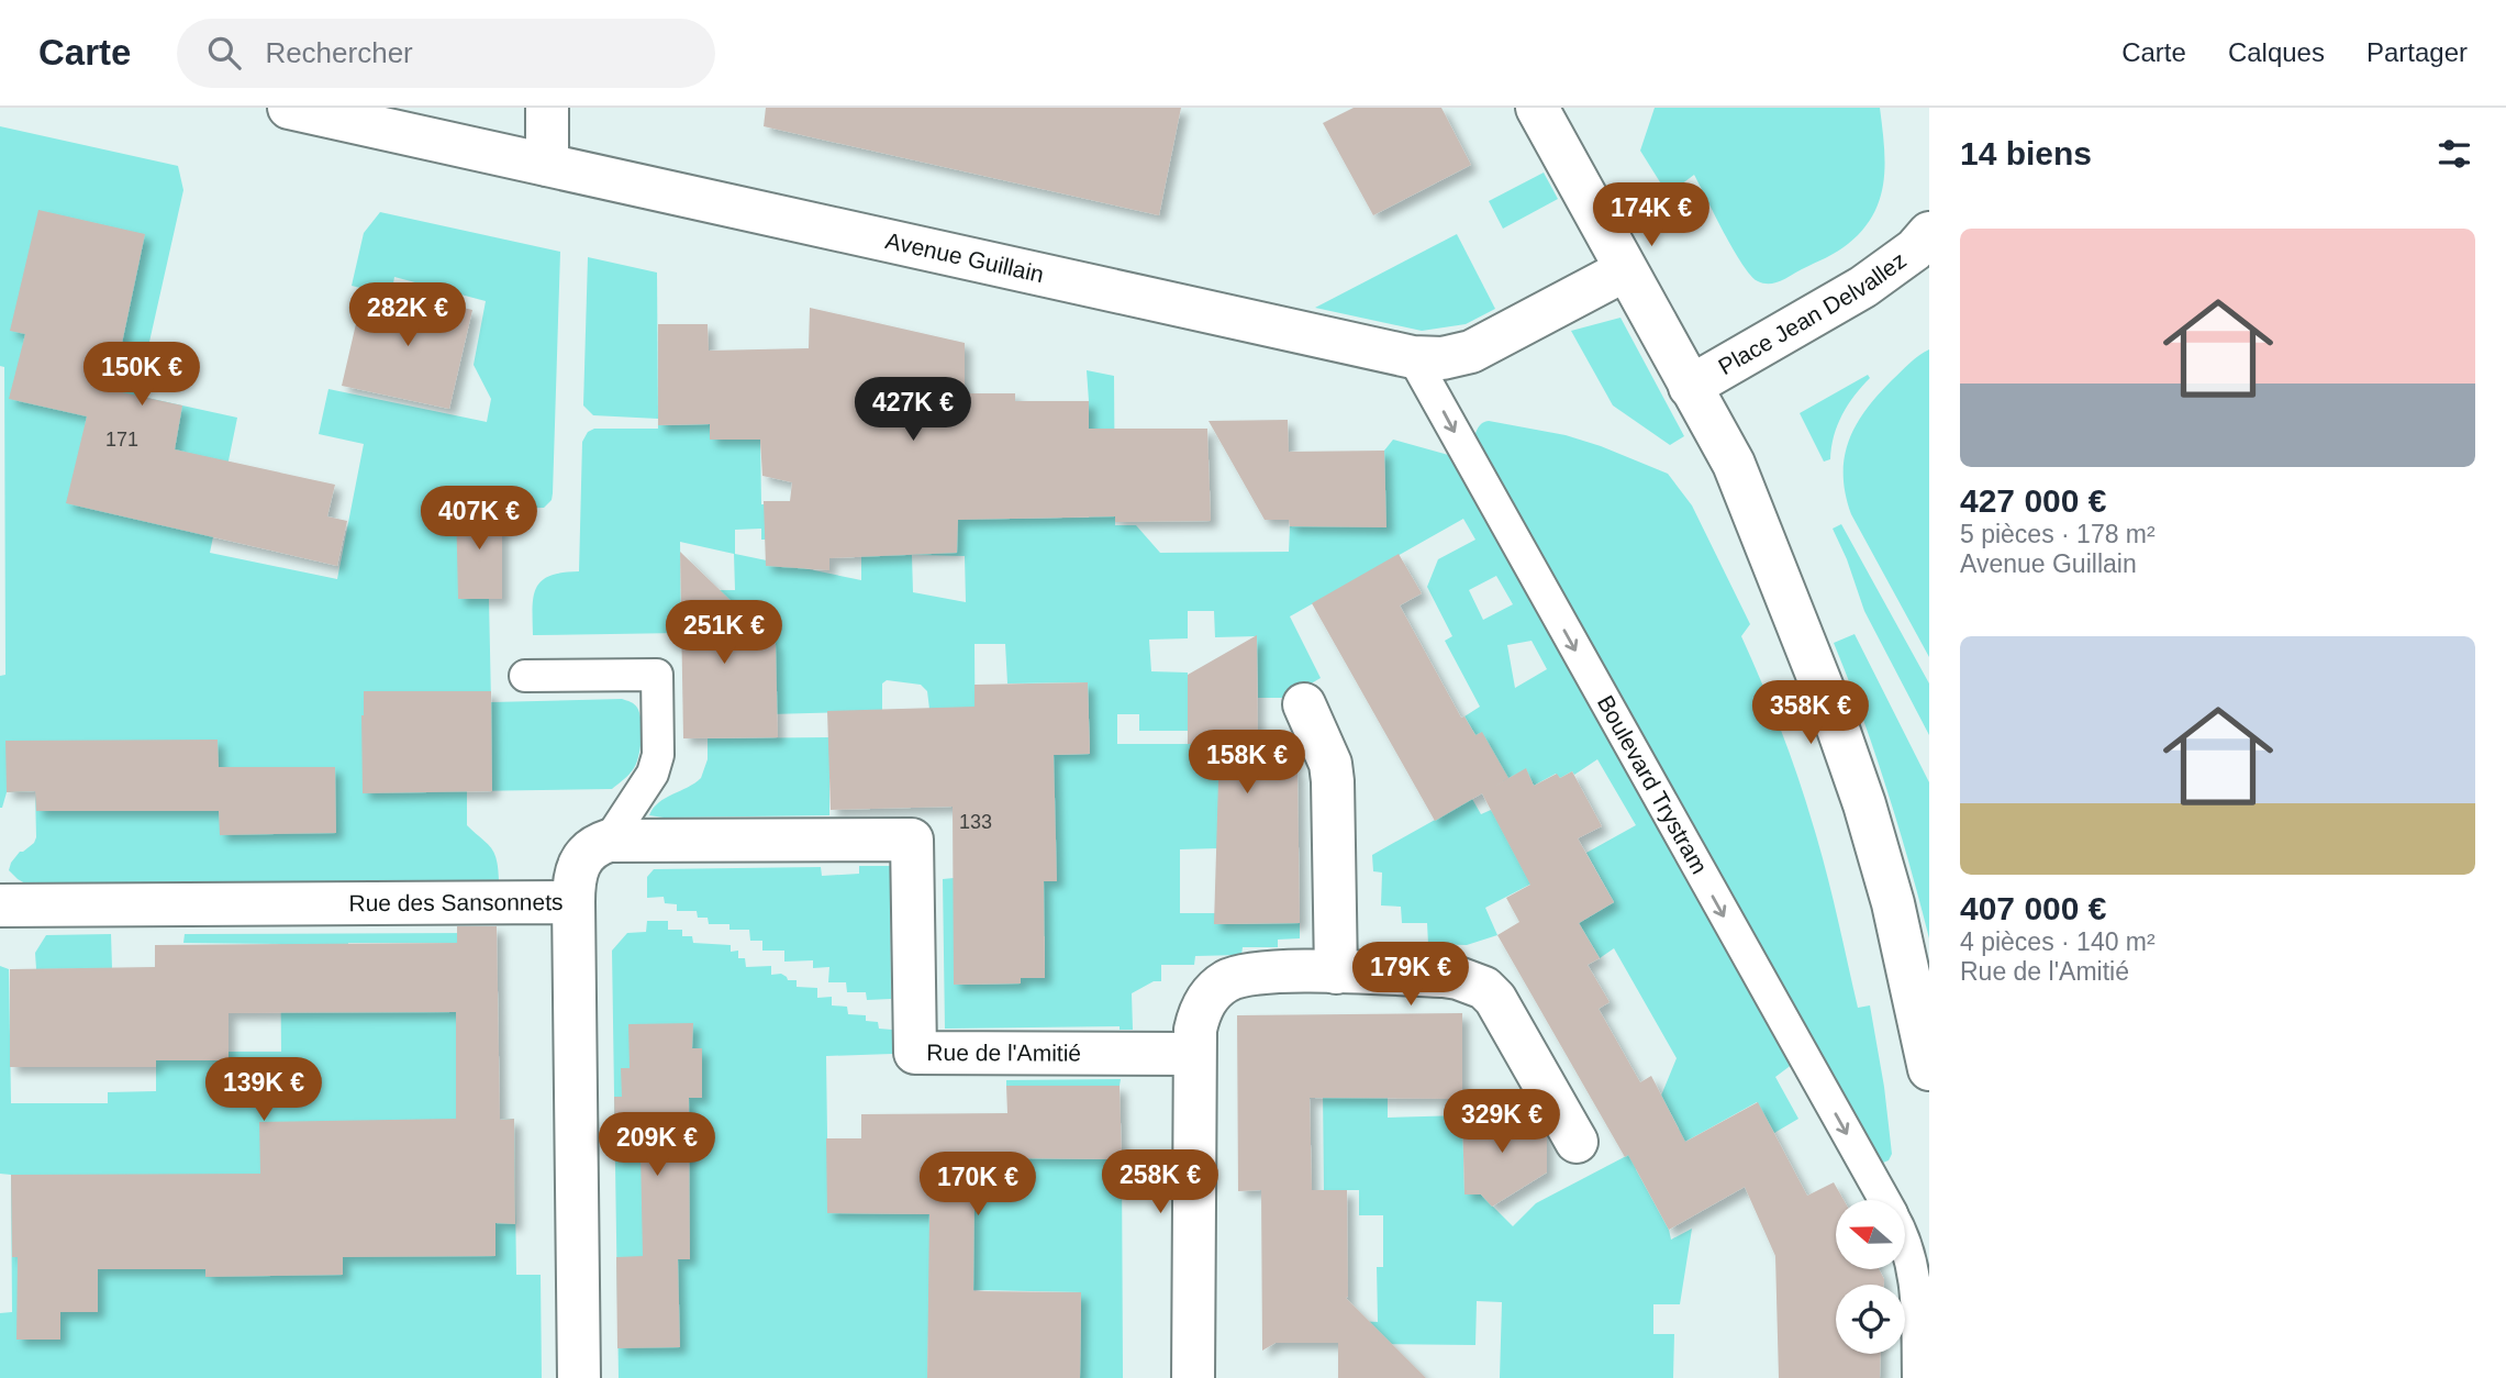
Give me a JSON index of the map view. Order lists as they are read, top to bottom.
{
  "streets": {
    "street": [
      "Avenue Guillain",
      "Place Jean Delvallez",
      "Rue des Sansonnets",
      "Rue de l'Amitié"
    ],
    "lane": ["Boulevard Trystram"]
  },
  "crossings": [
    ["Avenue Guillain", "Boulevard Trystram"]
  ],
  "one_way": ["Boulevard Trystram"],
  "house_numbers": ["171", "133"],
  "north": "left",
  "page": {
    "header": "Carte",
    "search": "Rechercher",
    "nav": ["Carte", "Calques", "Partager"],
    "heading": "14 biens",
    "price": [
      "174K €",
      "282K €",
      "150K €",
      "427K €",
      "407K €",
      "251K €",
      "358K €",
      "158K €",
      "179K €",
      "139K €",
      "329K €",
      "209K €",
      "258K €",
      "170K €"
    ],
    "list": [
      {
        "name": "427 000 €",
        "note": "5 pièces · 178 m² · Avenue Guillain"
      },
      {
        "name": "407 000 €",
        "note": "4 pièces · 140 m² · Rue de l'Amitié"
      }
    ]
  }
}
